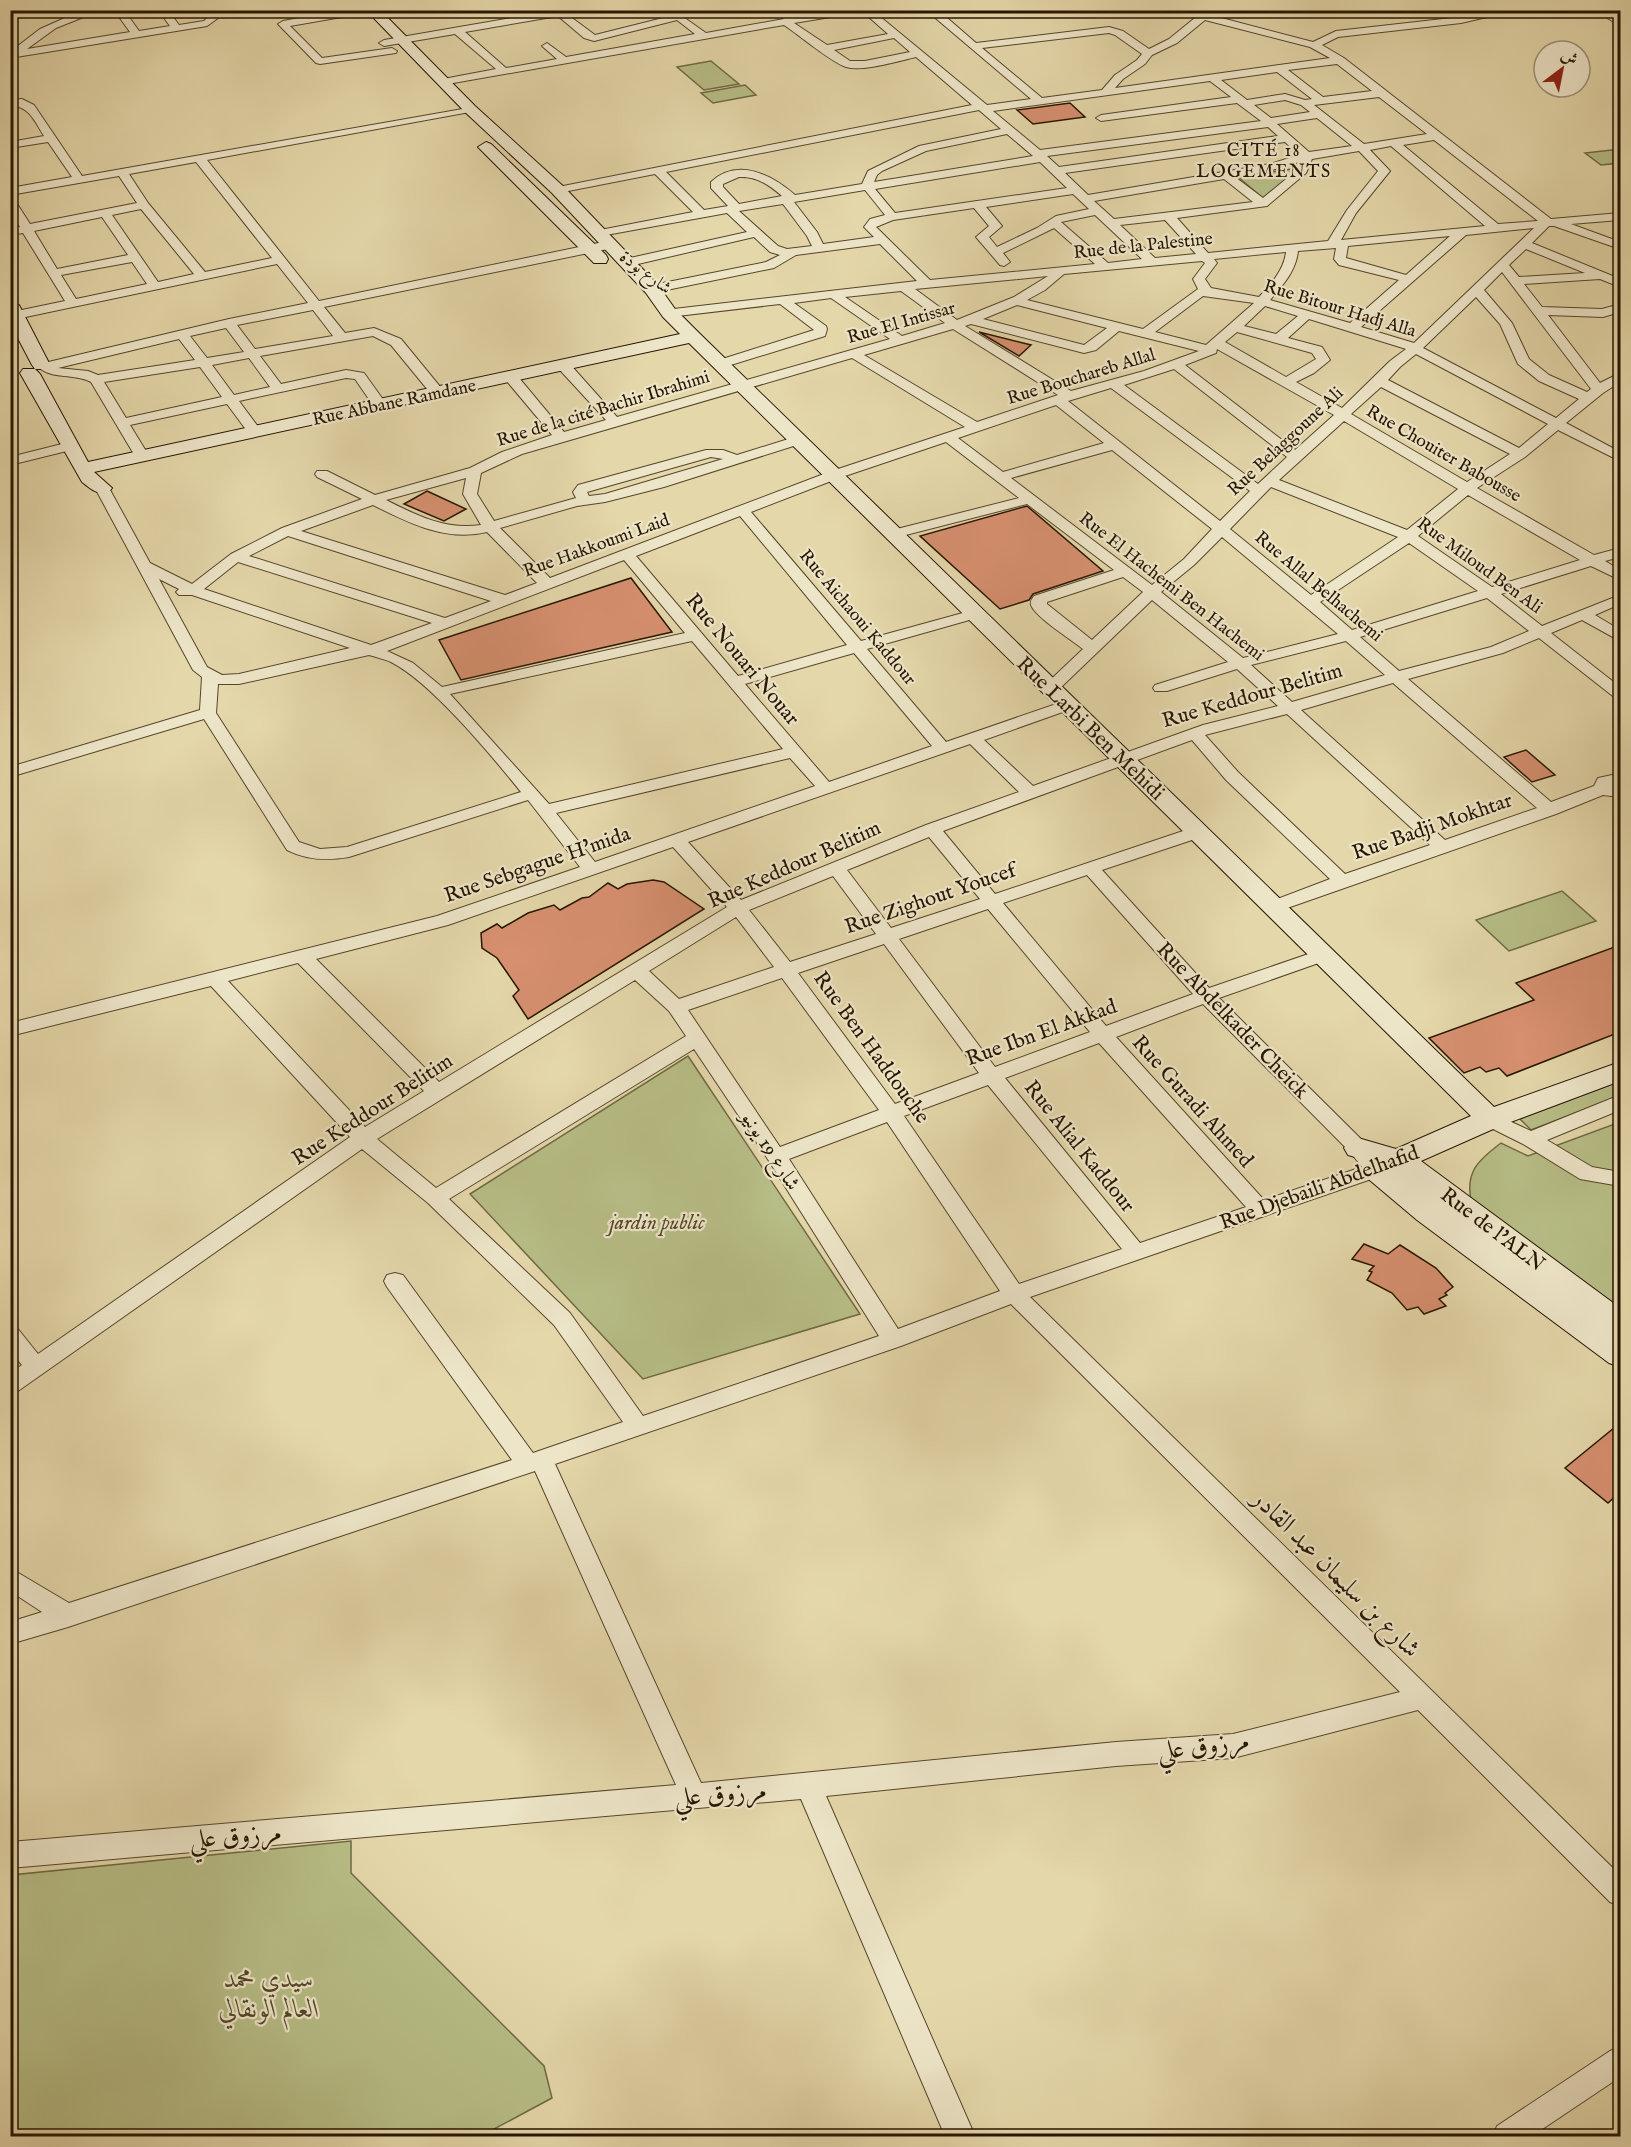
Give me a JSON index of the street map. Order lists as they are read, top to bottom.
{
  "streets": {
    "street": [
      "Rue de la Palestine",
      "شارع بودة",
      "Rue Bitour Hadj Alla",
      "Rue El Intissar",
      "Rue Bouchareb Allal",
      "Rue Abbane Ramdane",
      "Rue de la cité Bachir Ibrahimi",
      "Rue Belaggoune Ali",
      "Rue Chouiter Babousse",
      "Rue Hakkoumi Laid",
      "Rue Miloud Ben Ali",
      "Rue El Hachemi Ben Hachemi",
      "Rue Allal Belhachemi",
      "Rue Aichaoui Kaddour",
      "Rue Nouari Nouar",
      "Rue Keddour Belitim",
      "Rue Larbi Ben Mehidi",
      "Rue Badji Mokhtar",
      "Rue Sebgague H'mida",
      "Rue Zighout Youcef",
      "Rue Abdelkader Cheick",
      "Rue Ibn El Akkad",
      "Rue Ben Haddouche",
      "Rue Guradi Ahmed",
      "Rue Alial Kaddour",
      "شارع 19 يونيو",
      "Rue Djebaili Abdelhafid",
      "Rue de l'ALN",
      "شارع بن سليمان عبد القادر",
      "مرزوق علي"
    ]
  },
  "crossings": [
    ["Rue de la Palestine", "شارع بودة"],
    ["Rue de la Palestine", "Rue El Intissar"],
    ["Rue de la Palestine", "Rue Bouchareb Allal"],
    ["Rue de la Palestine", "Rue Belaggoune Ali"],
    ["Rue de la Palestine", "Rue Allal Belhachemi"],
    ["Rue de la Palestine", "Rue Larbi Ben Mehidi"],
    ["شارع بودة", "Rue Larbi Ben Mehidi"],
    ["Rue Bitour Hadj Alla", "Rue Bouchareb Allal"],
    ["Rue Bitour Hadj Alla", "Rue Belaggoune Ali"],
    ["Rue El Intissar", "Rue de la cité Bachir Ibrahimi"],
    ["Rue El Intissar", "Rue Chouiter Babousse"],
    ["Rue El Intissar", "Rue Allal Belhachemi"],
    ["Rue El Intissar", "Rue Larbi Ben Mehidi"],
    ["Rue Bouchareb Allal", "Rue Chouiter Babousse"],
    ["Rue Bouchareb Allal", "Rue Hakkoumi Laid"],
    ["Rue Bouchareb Allal", "Rue Miloud Ben Ali"],
    ["Rue Bouchareb Allal", "Rue El Hachemi Ben Hachemi"],
    ["Rue Bouchareb Allal", "Rue Allal Belhachemi"],
    ["Rue Bouchareb Allal", "Rue Larbi Ben Mehidi"],
    ["Rue Abbane Ramdane", "Rue Larbi Ben Mehidi"],
    ["Rue de la cité Bachir Ibrahimi", "Rue Larbi Ben Mehidi"],
    ["Rue Belaggoune Ali", "Rue Chouiter Babousse"],
    ["Rue Belaggoune Ali", "Rue Miloud Ben Ali"],
    ["Rue Belaggoune Ali", "Rue El Hachemi Ben Hachemi"],
    ["Rue Belaggoune Ali", "Rue Allal Belhachemi"],
    ["Rue Belaggoune Ali", "Rue Larbi Ben Mehidi"],
    ["Rue Hakkoumi Laid", "Rue Aichaoui Kaddour"],
    ["Rue Hakkoumi Laid", "Rue Nouari Nouar"],
    ["Rue Hakkoumi Laid", "Rue Larbi Ben Mehidi"],
    ["Rue Miloud Ben Ali", "Rue Keddour Belitim"],
    ["Rue El Hachemi Ben Hachemi", "Rue Keddour Belitim"],
    ["Rue El Hachemi Ben Hachemi", "Rue Badji Mokhtar"],
    ["Rue Allal Belhachemi", "Rue Keddour Belitim"],
    ["Rue Allal Belhachemi", "Rue Badji Mokhtar"],
    ["Rue Aichaoui Kaddour", "Rue Sebgague H'mida"],
    ["Rue Nouari Nouar", "Rue Sebgague H'mida"],
    ["Rue Keddour Belitim", "Rue Larbi Ben Mehidi"],
    ["Rue Keddour Belitim", "Rue Ben Haddouche"],
    ["Rue Keddour Belitim", "Rue Guradi Ahmed"],
    ["Rue Keddour Belitim", "Rue Alial Kaddour"],
    ["Rue Keddour Belitim", "شارع 19 يونيو"],
    ["Rue Larbi Ben Mehidi", "Rue Badji Mokhtar"],
    ["Rue Larbi Ben Mehidi", "Rue Sebgague H'mida"],
    ["Rue Larbi Ben Mehidi", "Rue Zighout Youcef"],
    ["Rue Larbi Ben Mehidi", "Rue Ibn El Akkad"],
    ["Rue Larbi Ben Mehidi", "Rue Djebaili Abdelhafid"],
    ["Rue Sebgague H'mida", "Rue Ben Haddouche"],
    ["Rue Zighout Youcef", "Rue Abdelkader Cheick"],
    ["Rue Zighout Youcef", "Rue Ben Haddouche"],
    ["Rue Zighout Youcef", "Rue Guradi Ahmed"],
    ["Rue Zighout Youcef", "Rue Alial Kaddour"],
    ["Rue Zighout Youcef", "شارع 19 يونيو"],
    ["Rue Abdelkader Cheick", "Rue Ibn El Akkad"],
    ["Rue Abdelkader Cheick", "Rue de l'ALN"],
    ["Rue Ibn El Akkad", "Rue Ben Haddouche"],
    ["Rue Ibn El Akkad", "Rue Guradi Ahmed"],
    ["Rue Ibn El Akkad", "Rue Alial Kaddour"],
    ["Rue Ibn El Akkad", "شارع 19 يونيو"],
    ["Rue Ben Haddouche", "Rue Djebaili Abdelhafid"],
    ["Rue Ben Haddouche", "شارع بن سليمان عبد القادر"],
    ["Rue Guradi Ahmed", "Rue Djebaili Abdelhafid"],
    ["Rue Alial Kaddour", "Rue Djebaili Abdelhafid"],
    ["شارع 19 يونيو", "Rue Djebaili Abdelhafid"],
    ["Rue Djebaili Abdelhafid", "Rue de l'ALN"],
    ["Rue Djebaili Abdelhafid", "شارع بن سليمان عبد القادر"],
    ["شارع بن سليمان عبد القادر", "مرزوق علي"]
  ],
  "districts": ["CITÉ 18 LOGEMENTS"],
  "parks": ["jardin public", "سيدي محمد العالم الونقالي"],
  "north": "top right"
}
